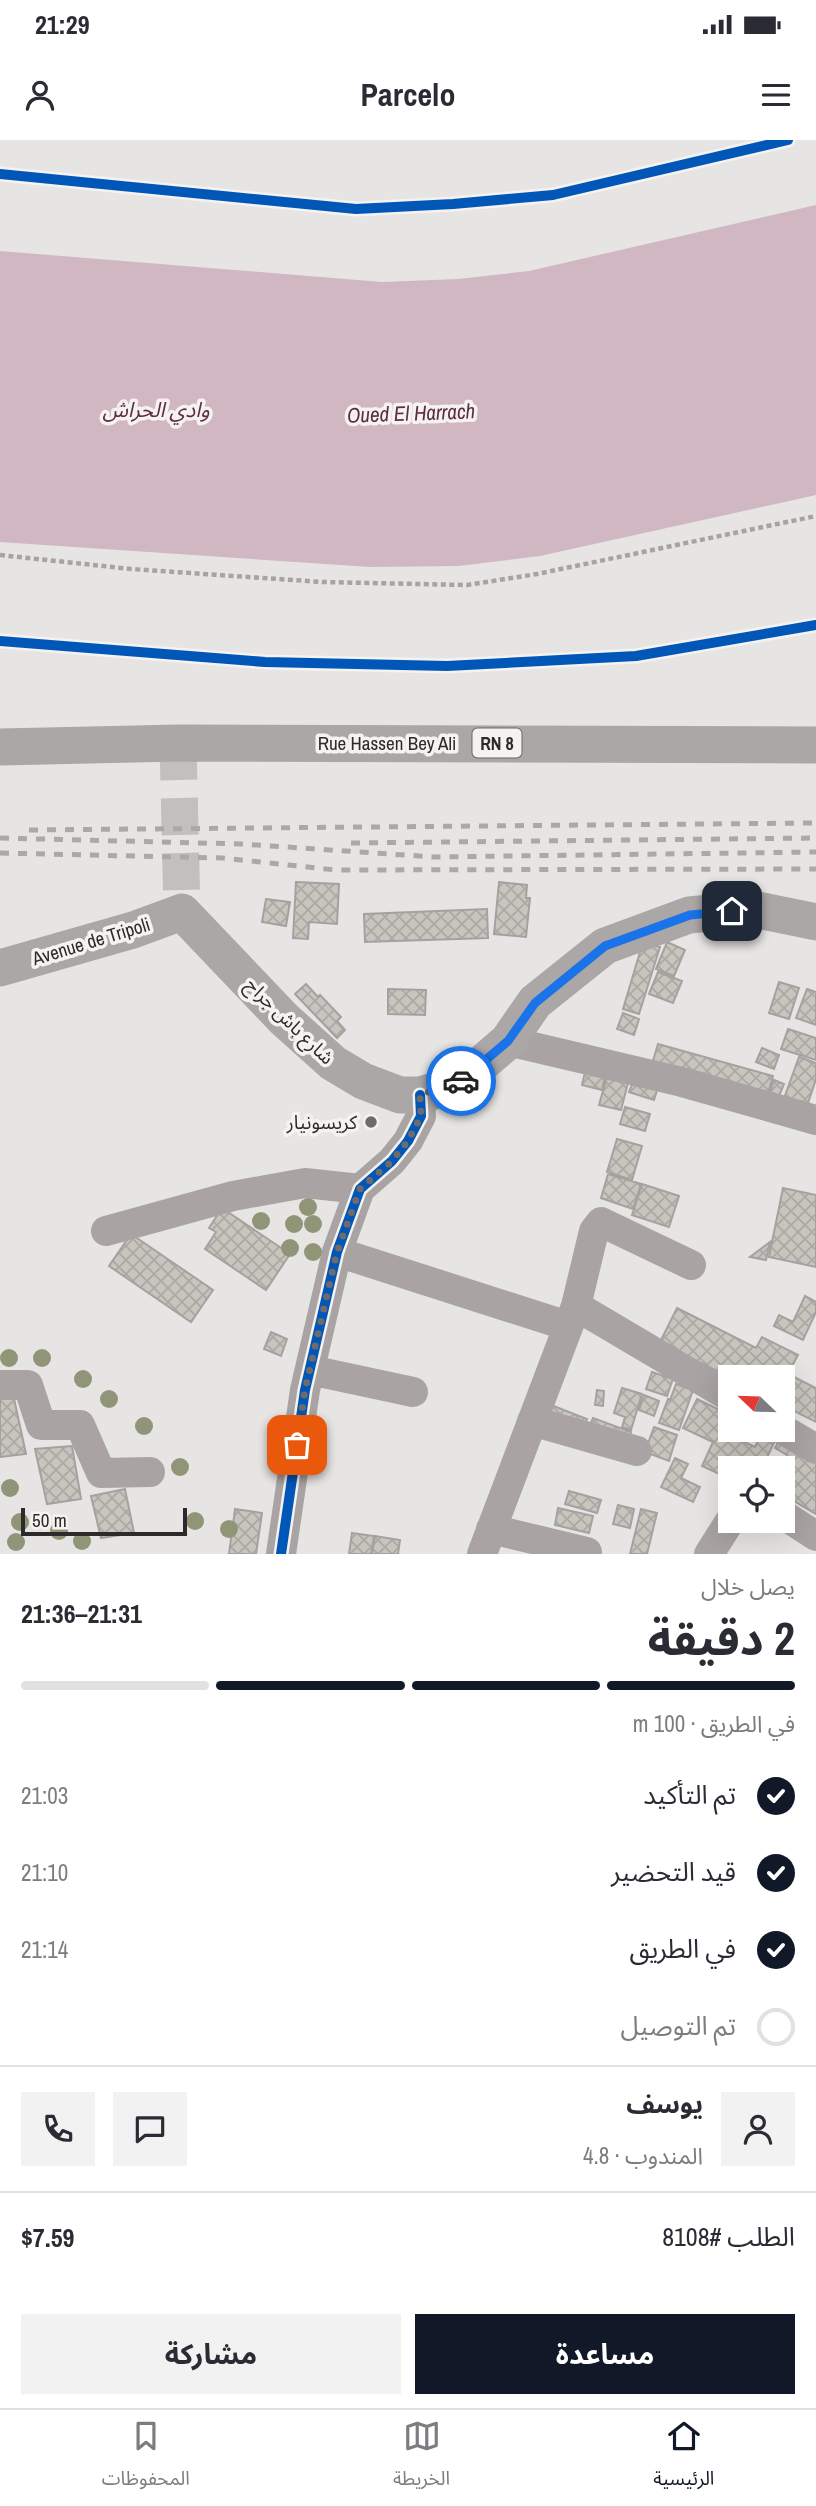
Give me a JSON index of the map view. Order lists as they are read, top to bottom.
{
  "streets": {
    "main road": [
      "Rue Hassen Bey Ali",
      "RN 8",
      "Avenue de Tripoli",
      "شارع باش جراح"
    ]
  },
  "crossings": [
    ["Avenue de Tripoli", "شارع باش جراح"]
  ],
  "water": ["وادي الحراش", "Oued El Harrach"],
  "places": ["كريسونيار"],
  "scale_bar": "50 m",
  "north": "top left",
  "page": {
    "status": "21:29",
    "header": "Parcelo",
    "scale": "50 m",
    "heading": ["2 دقيقة", "يصل خلال", "21:31–21:36"],
    "panel": [
      "يوسف",
      "المندوب · 4.8",
      "الطلب #8108",
      "$7.59"
    ],
    "bar": "في الطريق · 100 m",
    "list": [
      ["تم التأكيد", "21:03"],
      ["قيد التحضير", "21:10"],
      ["في الطريق", "21:14"],
      "تم التوصيل"
    ],
    "buttons": ["مساعدة", "مشاركة"],
    "tabs": ["الرئيسية", "الخريطة", "المحفوظات"]
  }
}
